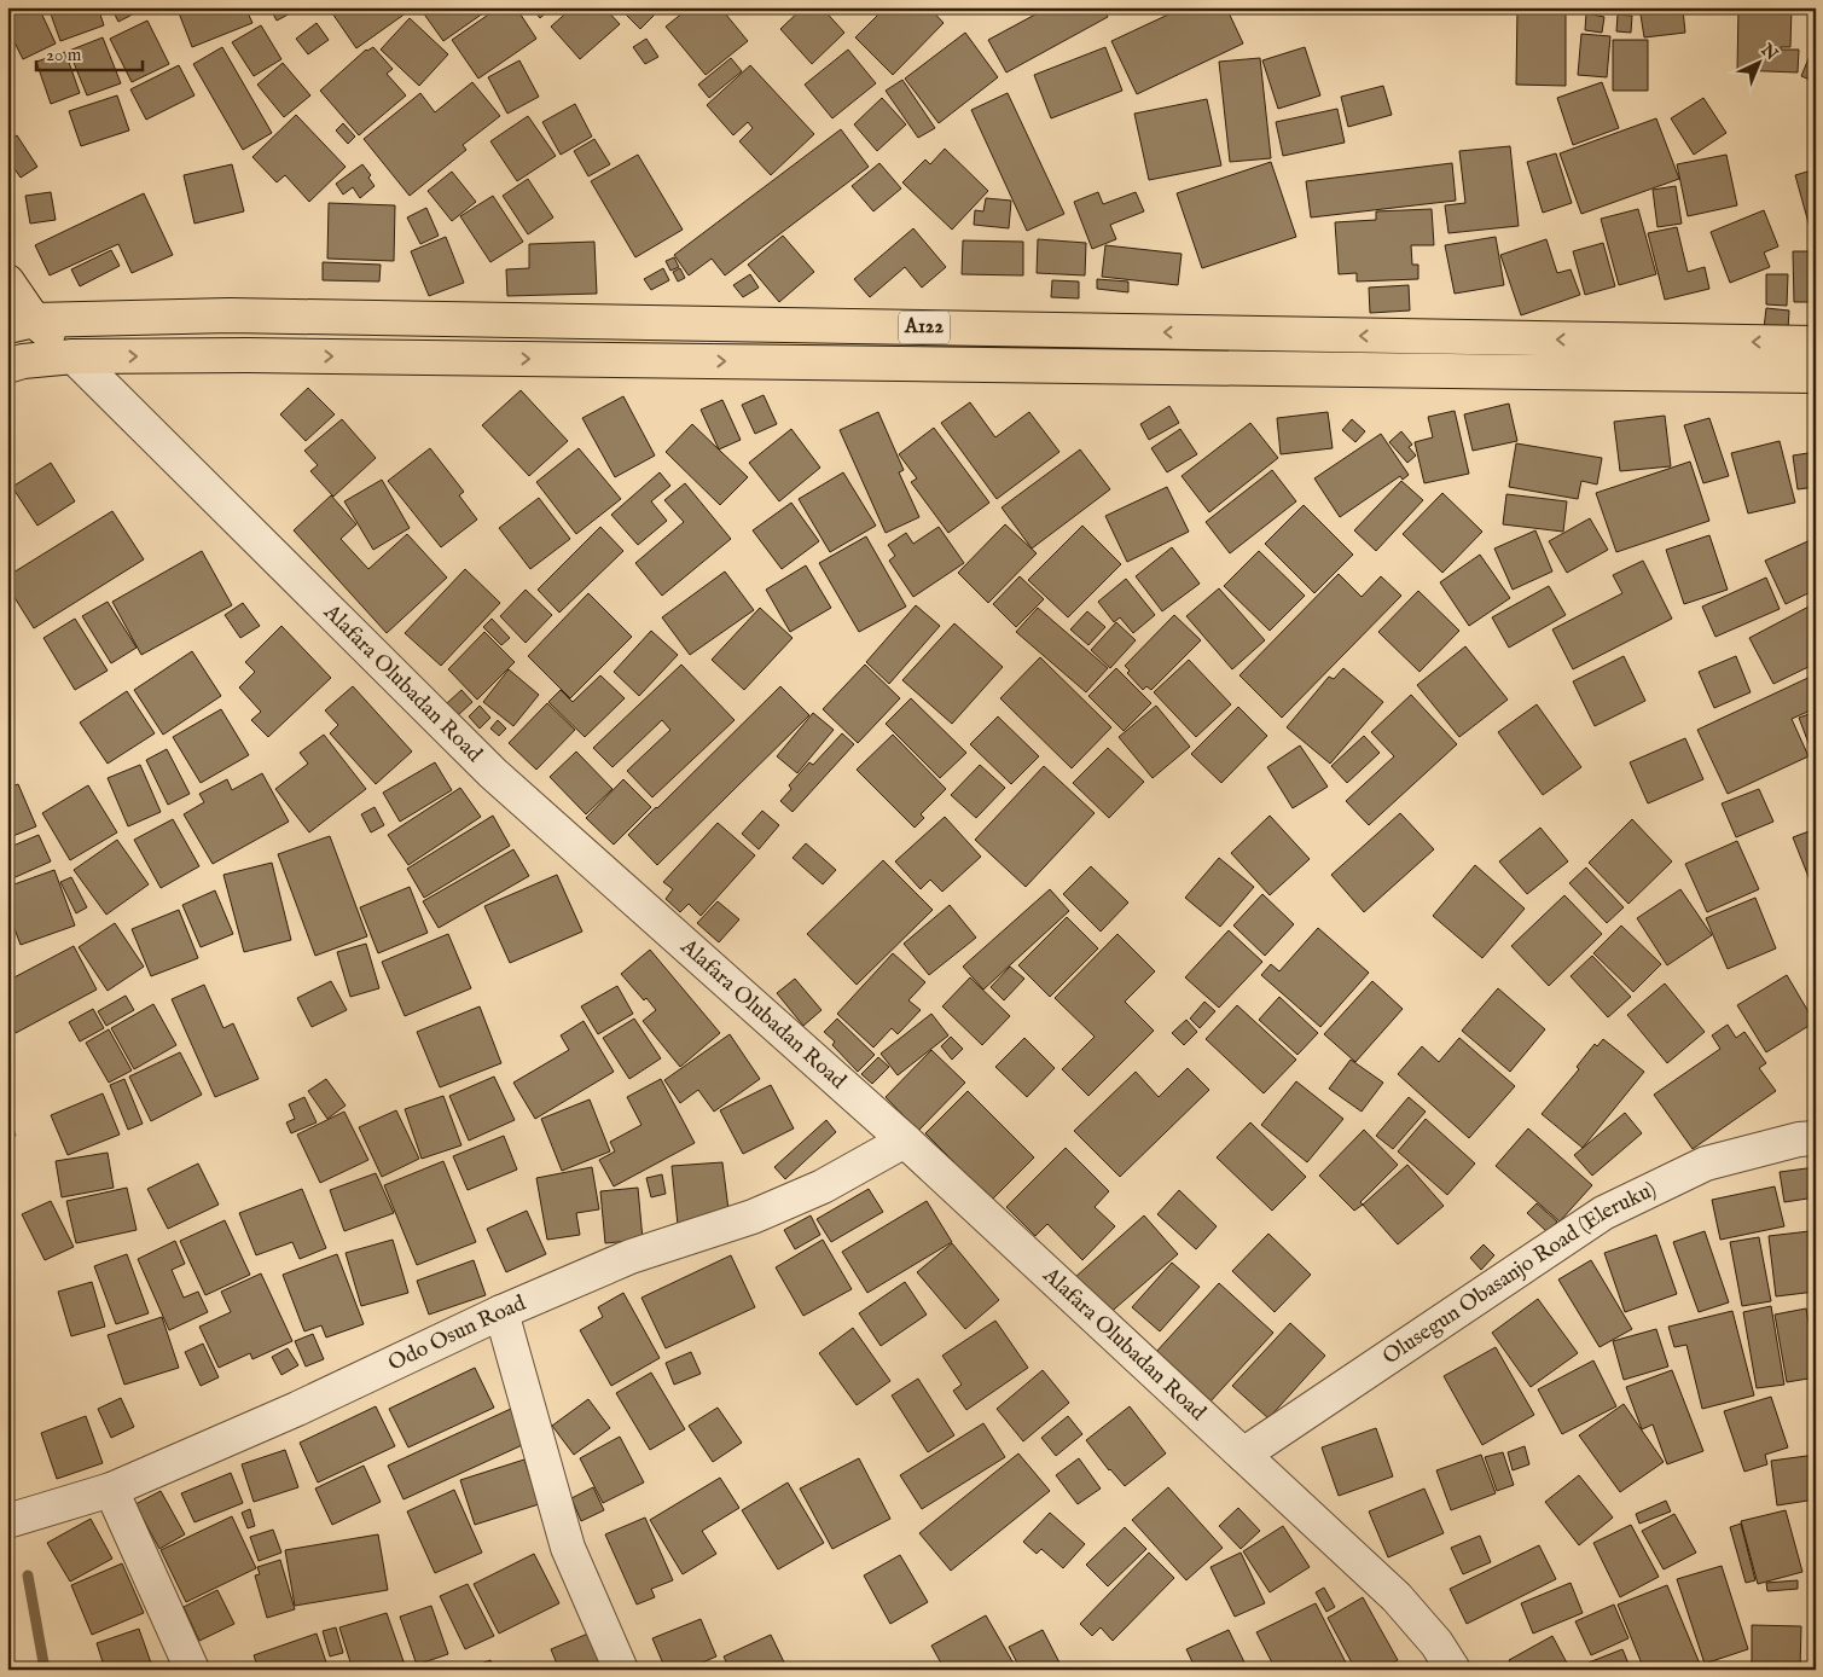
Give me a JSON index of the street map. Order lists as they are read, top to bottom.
{
  "streets": {
    "highway": ["A122"],
    "street": ["Alafara Olubadan Road", "Olusegun Obasanjo Road (Eleruku)", "Odo Osun Road"]
  },
  "crossings": [
    ["A122", "Alafara Olubadan Road"],
    ["Alafara Olubadan Road", "Olusegun Obasanjo Road (Eleruku)"],
    ["Alafara Olubadan Road", "Odo Osun Road"]
  ],
  "scale_bar": "20 m",
  "north": "top right"
}
